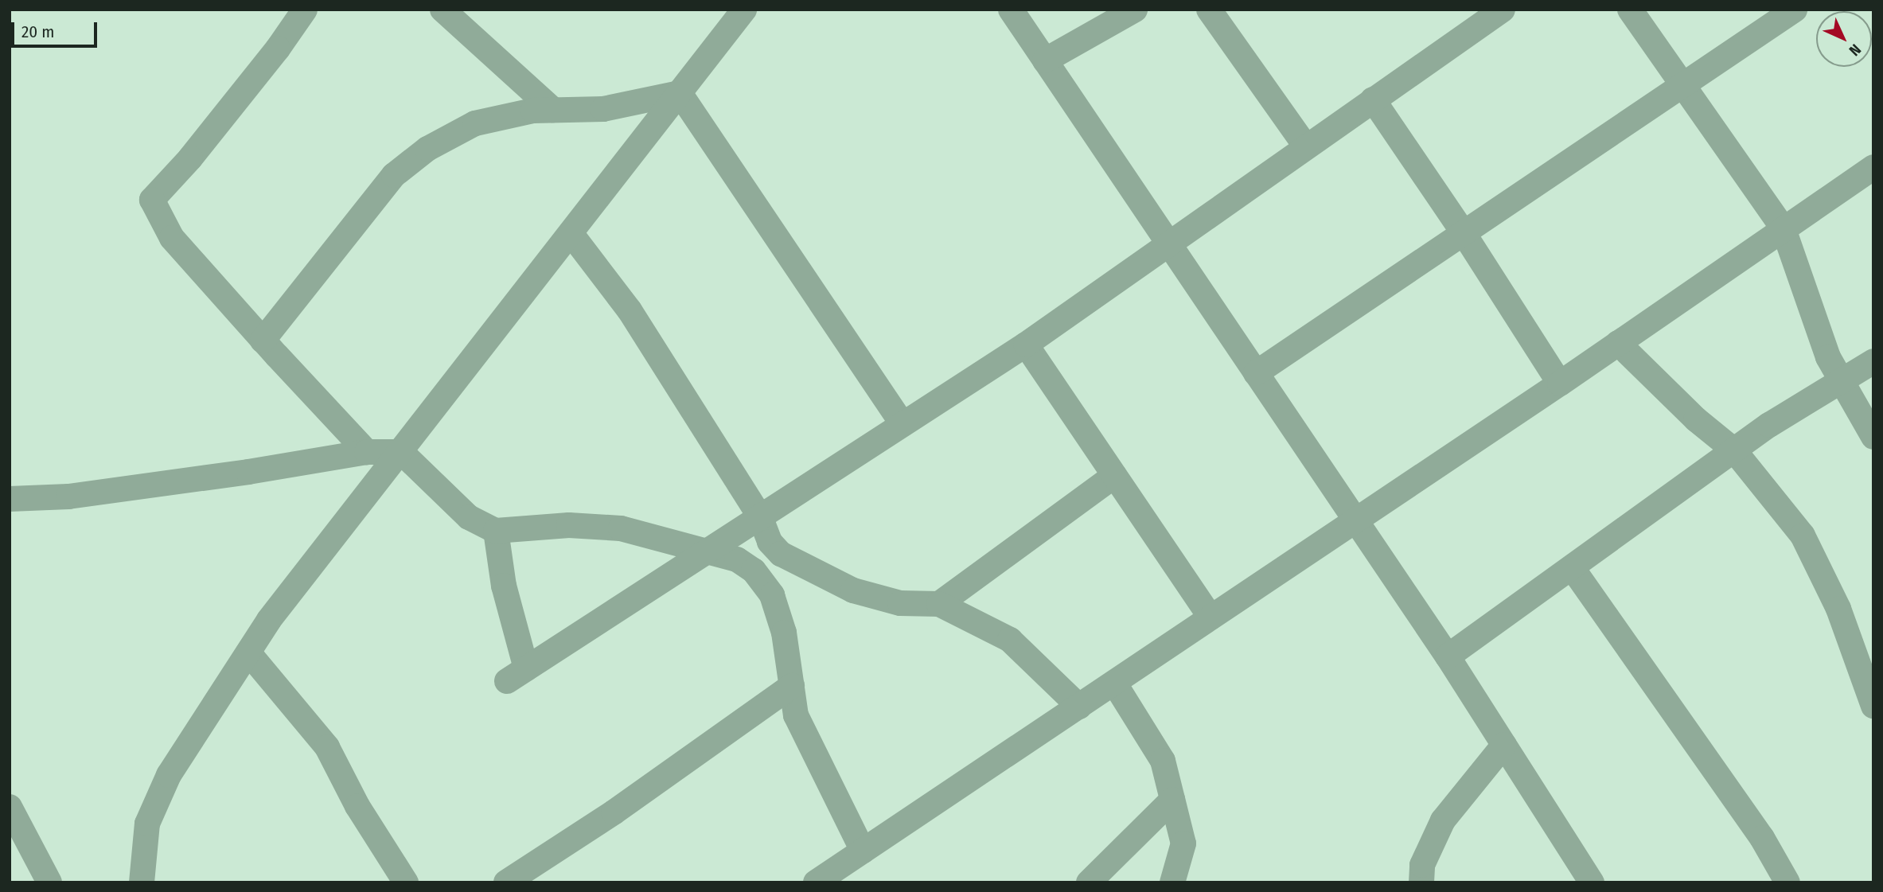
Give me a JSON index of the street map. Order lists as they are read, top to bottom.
{
  "scale_bar": "20 m",
  "north": "bottom right"
}
